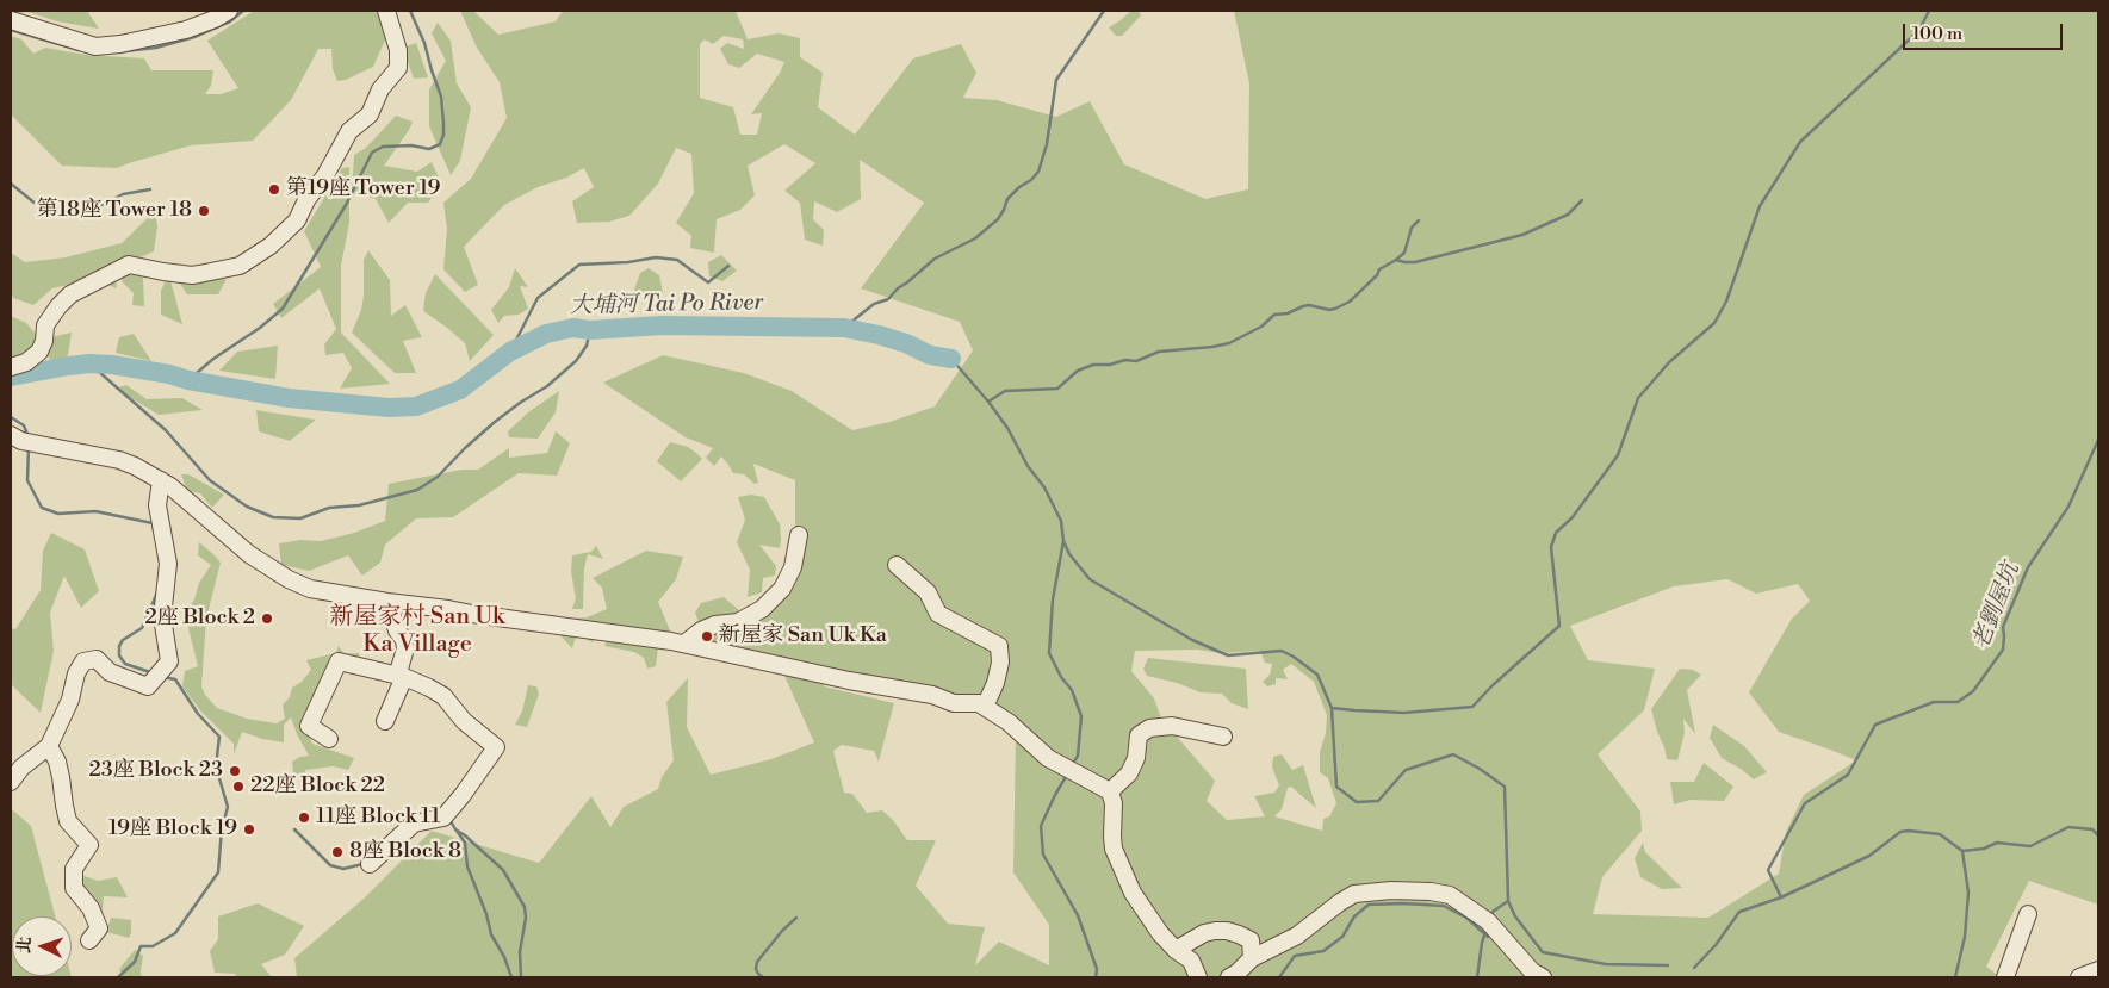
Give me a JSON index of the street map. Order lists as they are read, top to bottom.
{
  "districts": ["新屋家村 San Uk Ka Village"],
  "water": ["大埔河 Tai Po River", "老劉屋坑"],
  "places": [
    "第19座 Tower 19",
    "第18座 Tower 18",
    "2座 Block 2",
    "新屋家 San Uk Ka",
    "23座 Block 23",
    "22座 Block 22",
    "11座 Block 11",
    "19座 Block 19",
    "8座 Block 8"
  ],
  "scale_bar": "100 m",
  "north": "left"
}
